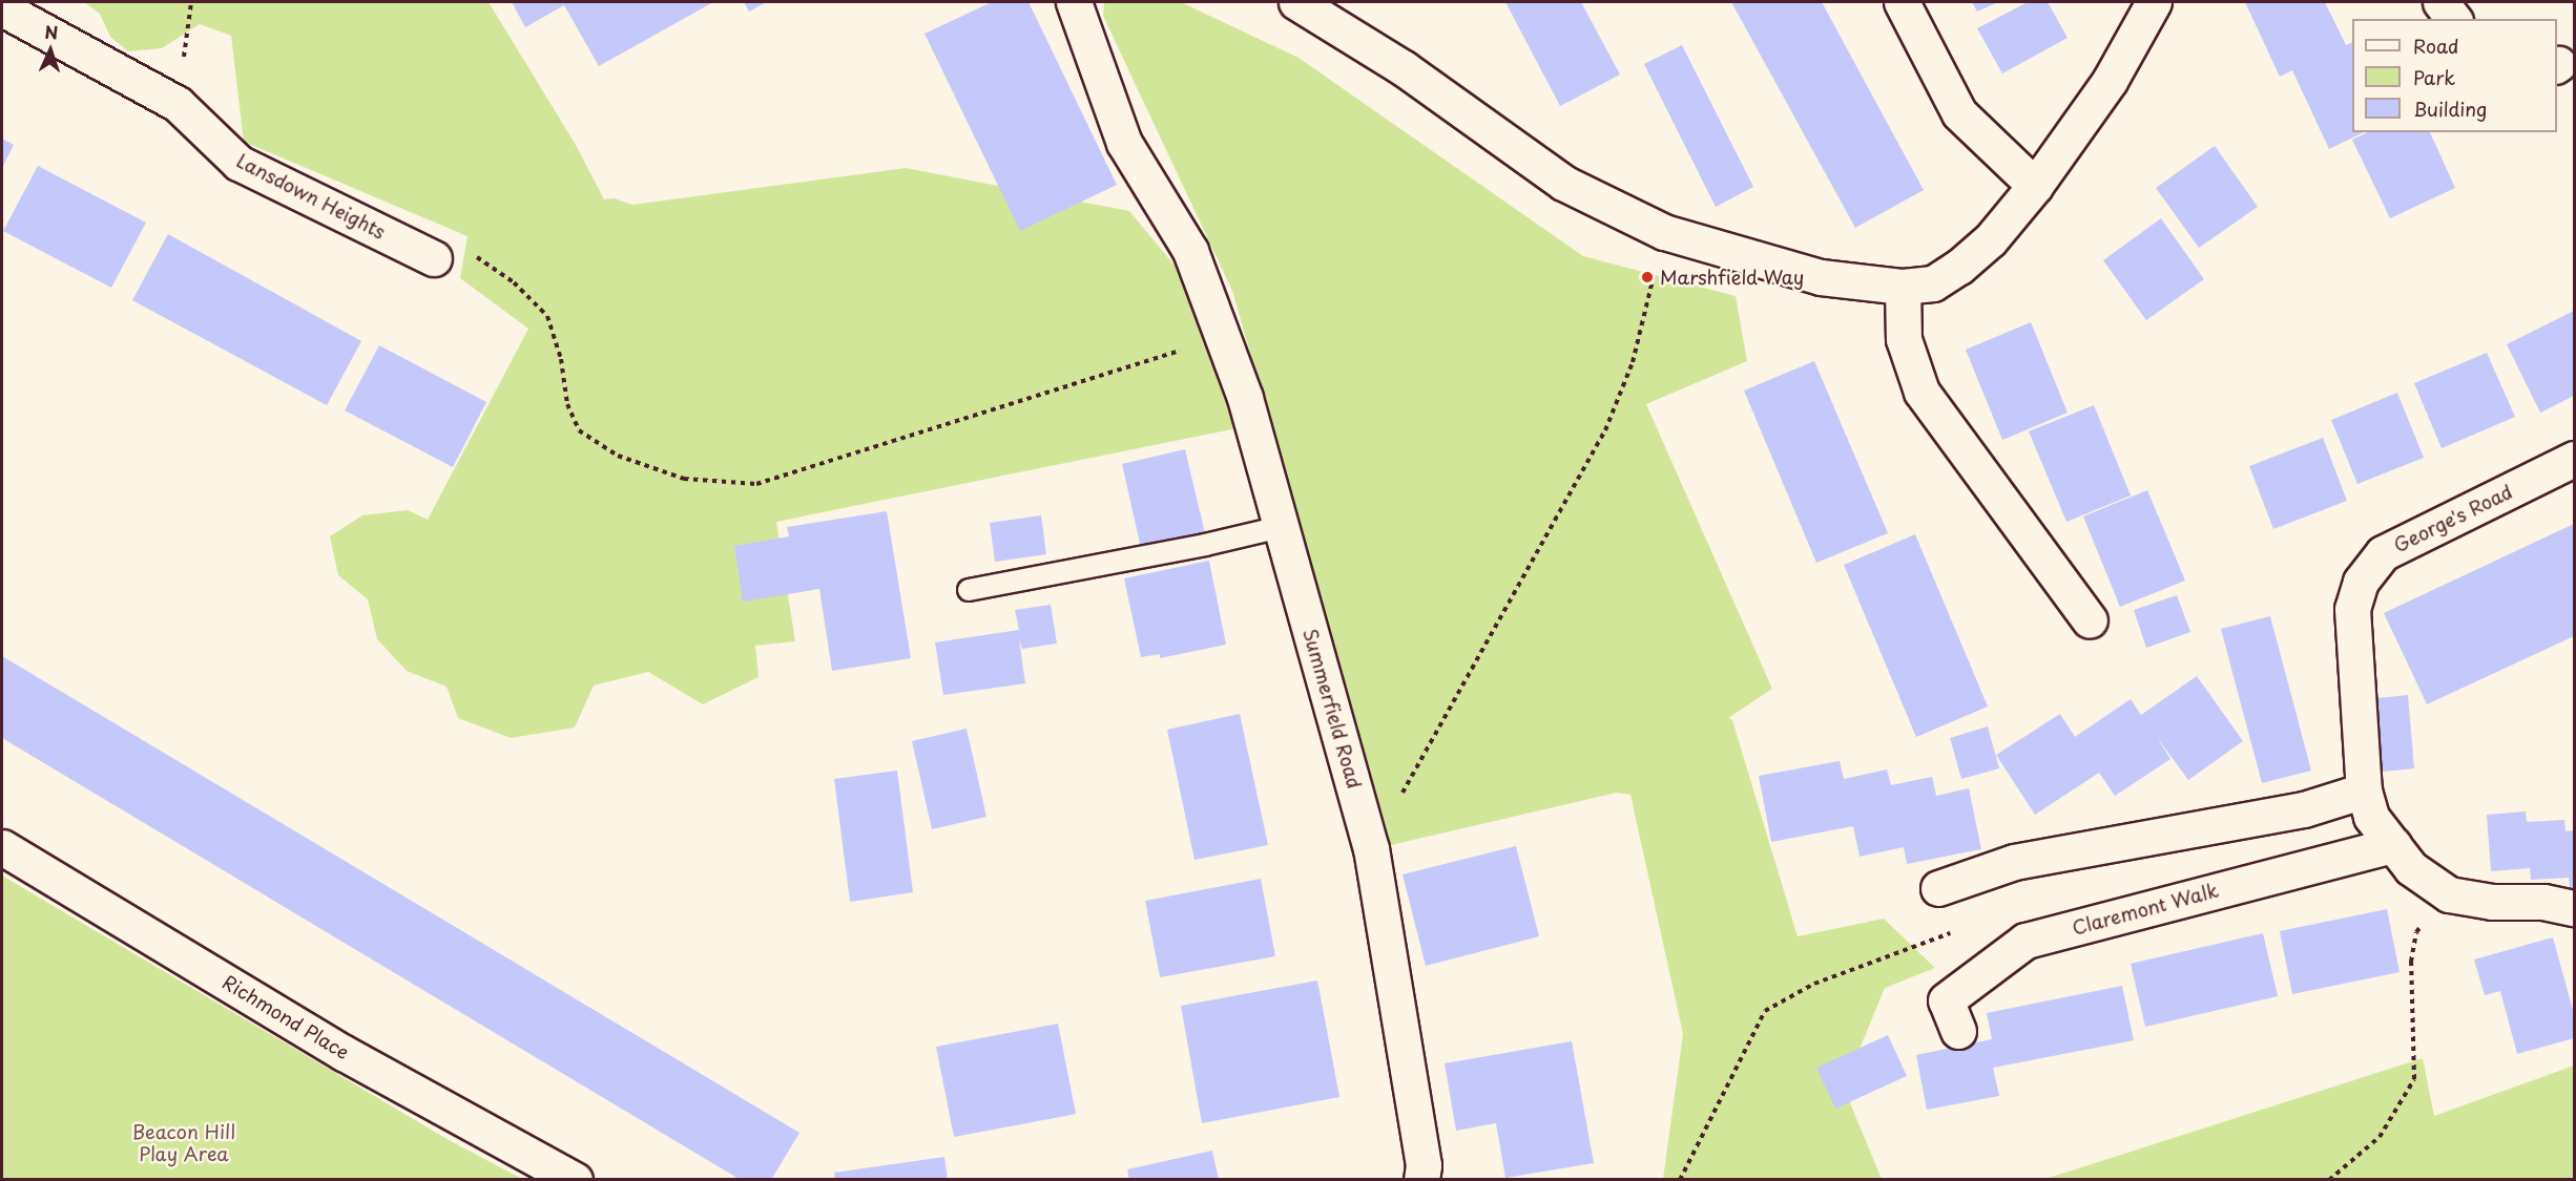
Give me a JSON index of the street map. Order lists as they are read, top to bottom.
{
  "streets": {
    "street": [
      "Lansdown Heights",
      "George's Road",
      "Summerfield Road",
      "Claremont Walk",
      "Richmond Place"
    ]
  },
  "crossings": [
    ["George's Road", "Claremont Walk"]
  ],
  "parks": ["Beacon Hill Play Area"],
  "places": ["Marshfield Way"],
  "legend": ["Road", "Park", "Building"],
  "north": "top"
}
